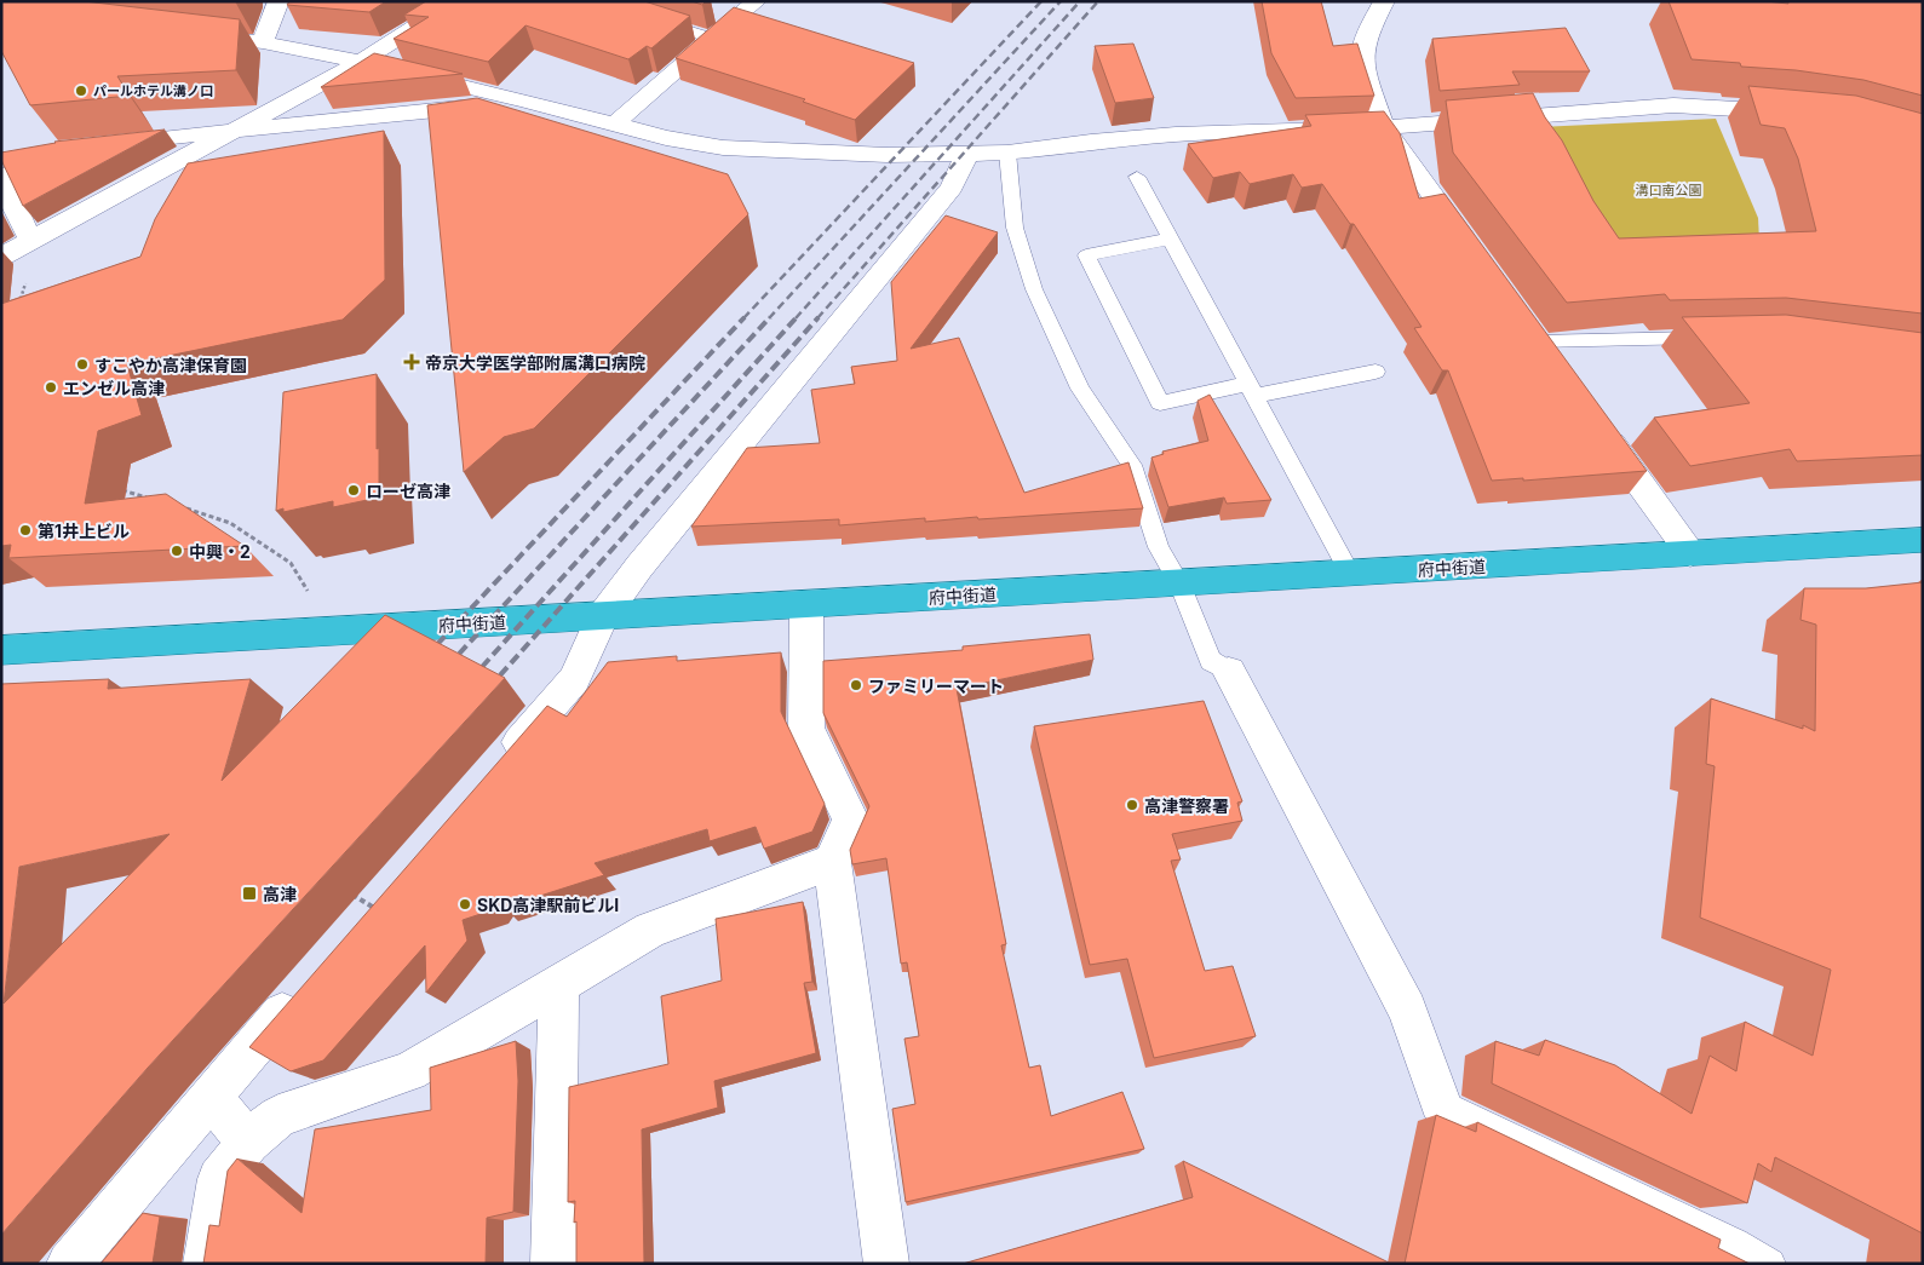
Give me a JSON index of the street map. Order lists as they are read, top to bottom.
{
  "streets": {
    "highway": ["府中街道"]
  },
  "parks": ["溝口南公園"],
  "places": {
    "other": [
      "パールホテル溝ノ口",
      "すこやか高津保育園",
      "エンゼル高津",
      "ローゼ高津",
      "第1井上ビル",
      "中興・2",
      "ファミリーマート",
      "高津警察署",
      "SKD高津駅前ビルⅠ"
    ],
    "health": ["帝京大学医学部附属溝口病院"],
    "transit": ["高津"]
  }
}
